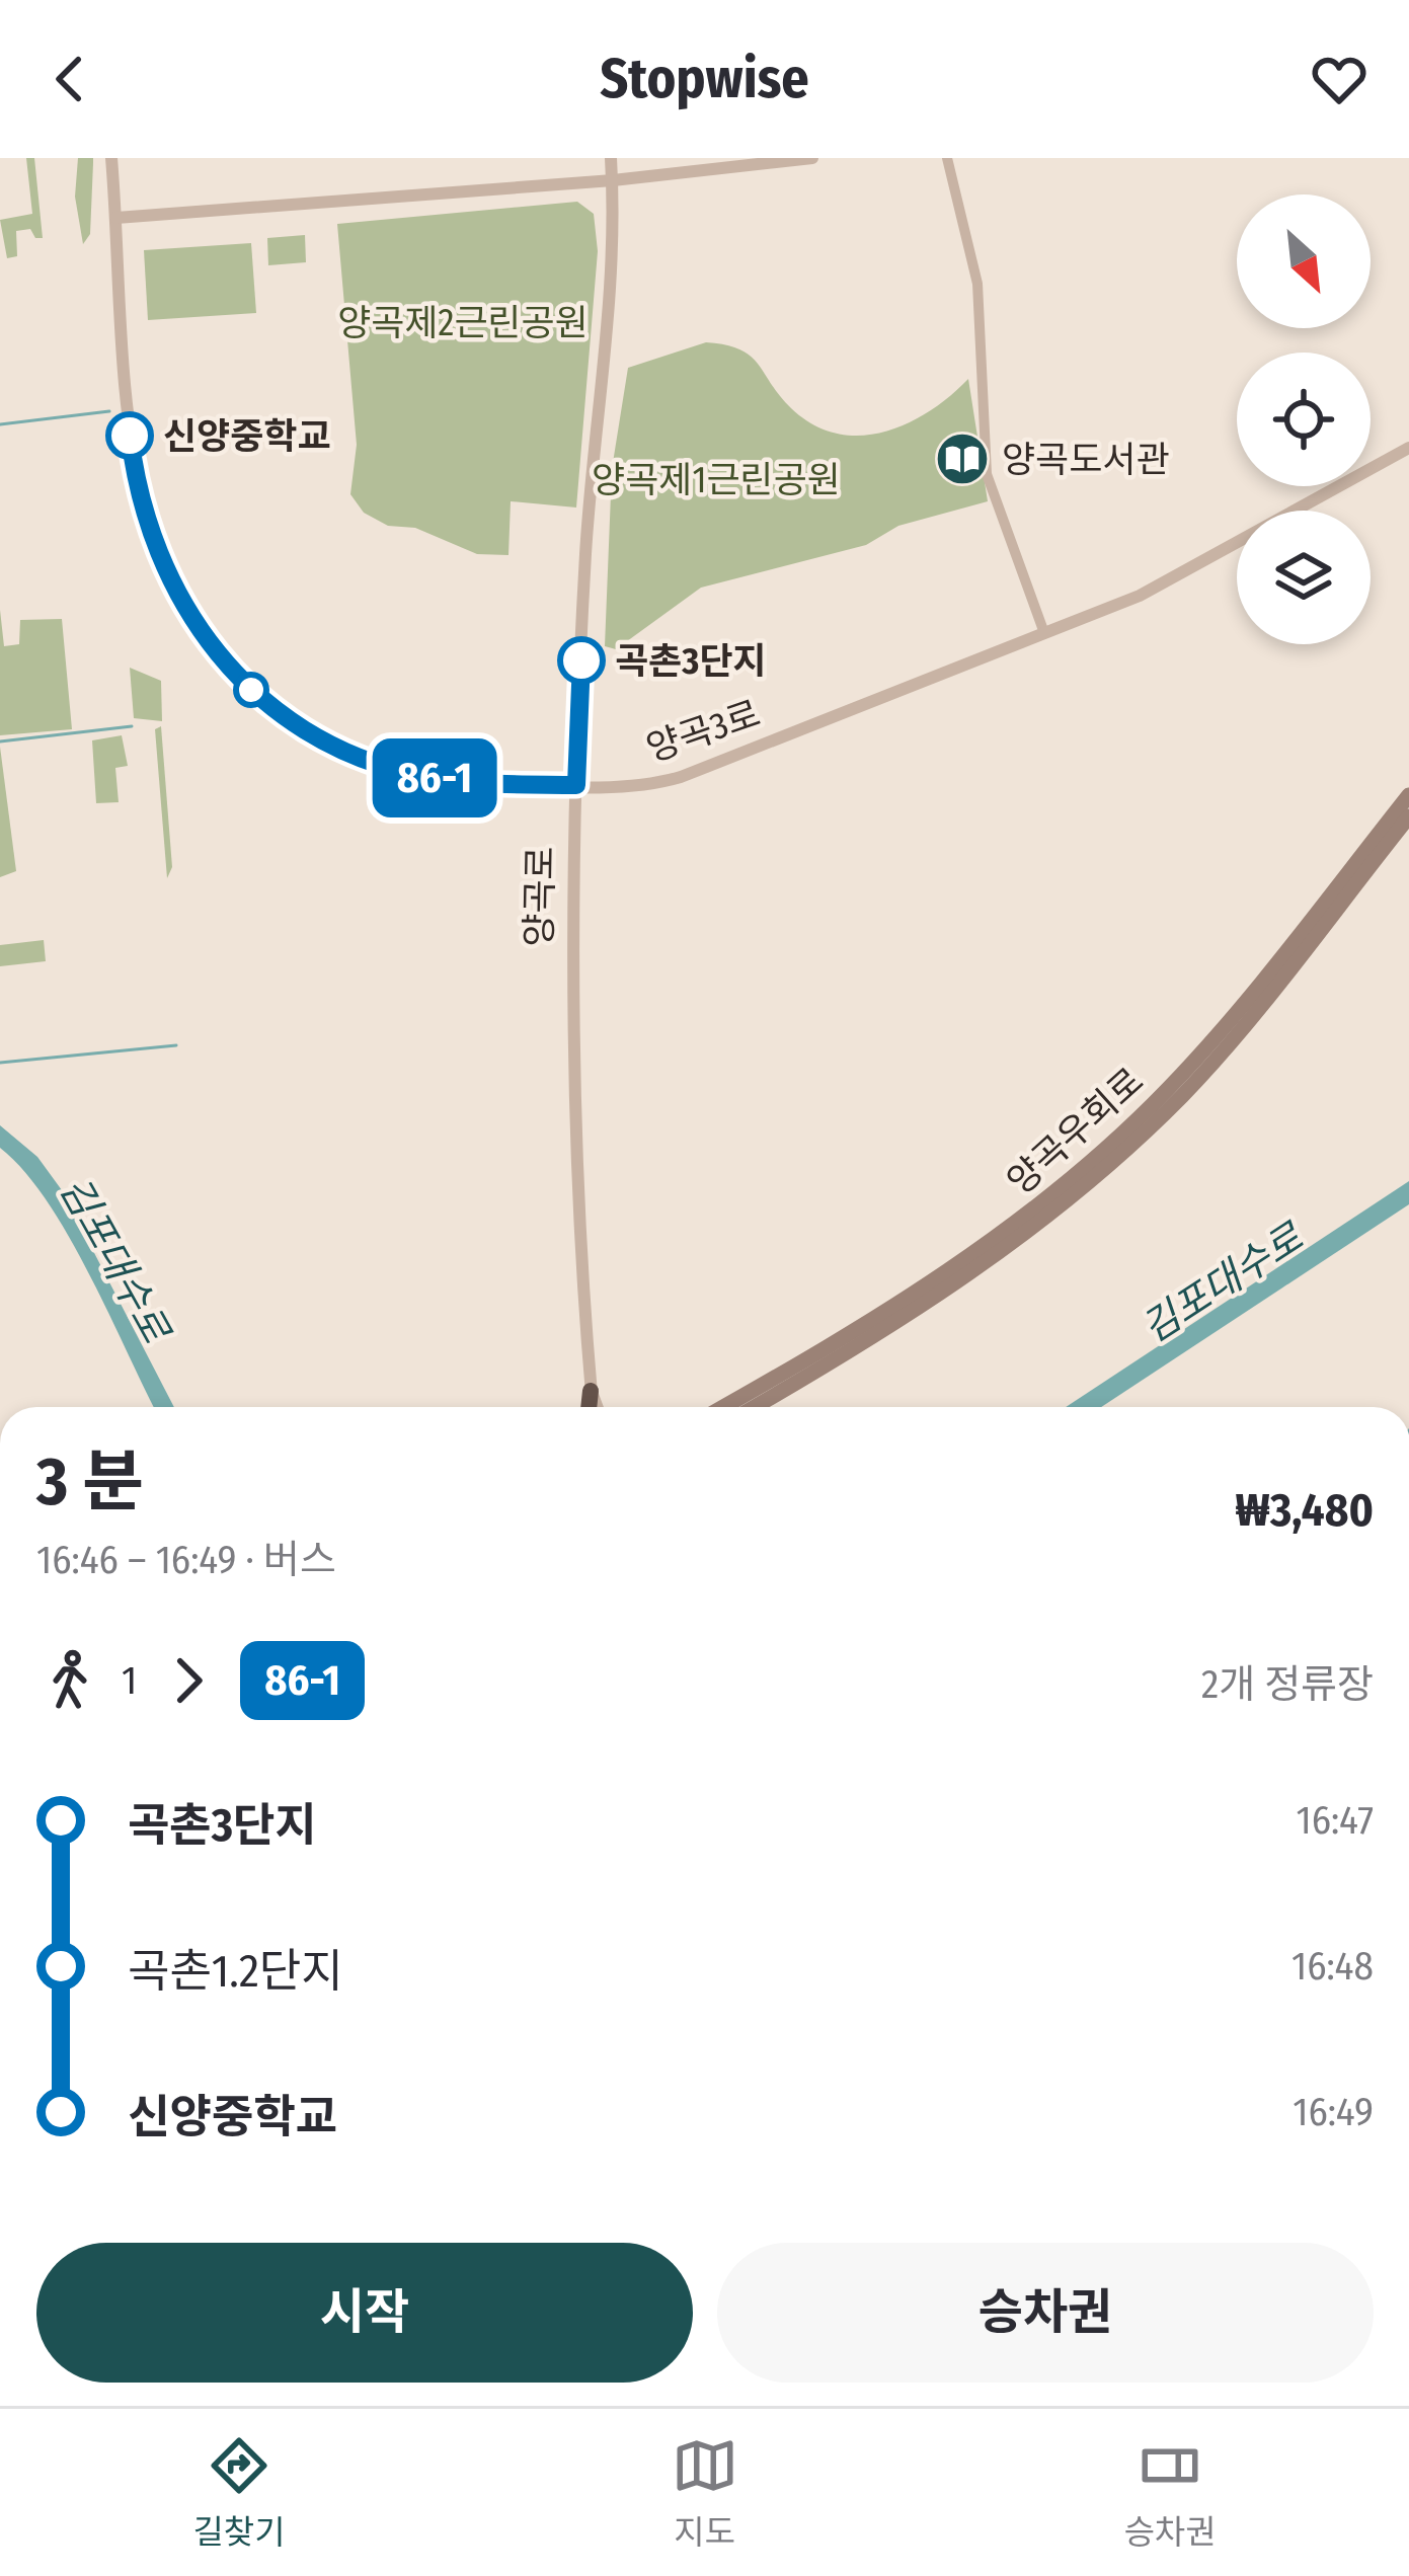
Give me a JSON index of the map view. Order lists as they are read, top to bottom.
{
  "streets": {
    "main road": ["양곡우회로"],
    "street": ["양곡3로", "양곡로"]
  },
  "crossings": [
    ["양곡3로", "양곡로"]
  ],
  "water": ["김포대수로"],
  "parks": ["양곡제2근린공원", "양곡제1근린공원"],
  "places": {
    "other": ["신양중학교", "곡촌3단지"],
    "library": ["양곡도서관"]
  },
  "lines": ["bus line 86-1"],
  "north": "bottom right",
  "page": {
    "header": "Stopwise",
    "on_map": "86-1",
    "heading": ["3 분", "16:46 – 16:49 · 버스", "₩3,480"],
    "legs": ["1", "86-1", "2개 정류장"],
    "list": [
      {
        "name": "곡촌3단지",
        "value": "16:47"
      },
      {
        "name": "곡촌1.2단지",
        "value": "16:48"
      },
      {
        "name": "신양중학교",
        "value": "16:49"
      }
    ],
    "buttons": ["시작", "승차권"],
    "tabs": ["길찾기", "지도", "승차권"]
  }
}
